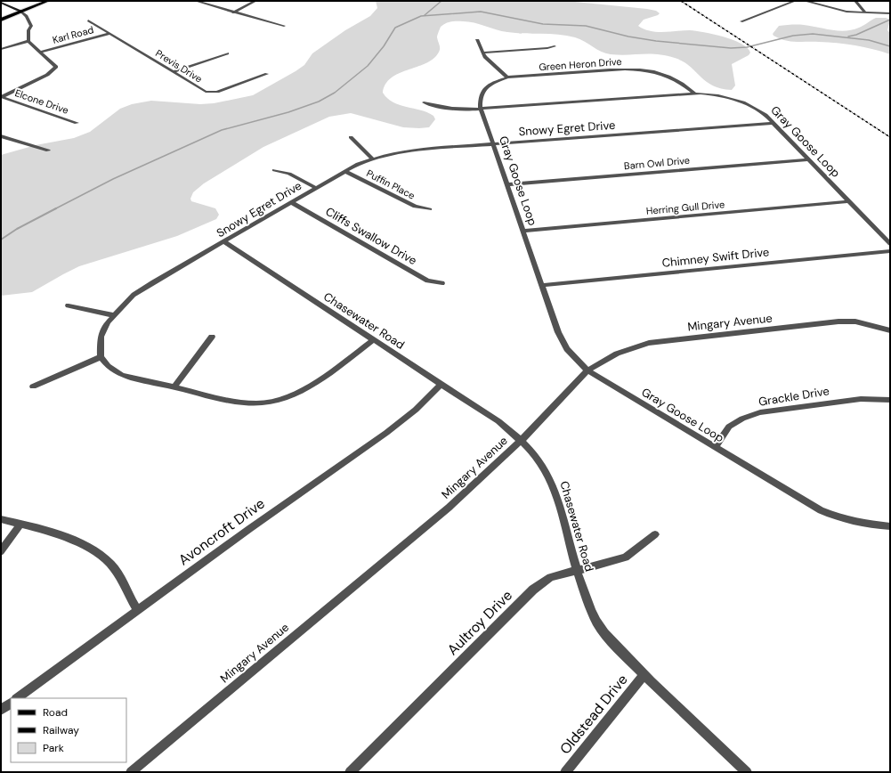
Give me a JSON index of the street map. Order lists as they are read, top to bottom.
{
  "streets": {
    "street": [
      "Karl Road",
      "Green Heron Drive",
      "Previs Drive",
      "Elcone Drive",
      "Snowy Egret Drive",
      "Gray Goose Loop",
      "Barn Owl Drive",
      "Puffin Place",
      "Herring Gull Drive",
      "Cliffs Swallow Drive",
      "Chimney Swift Drive",
      "Chasewater Road",
      "Mingary Avenue",
      "Grackle Drive",
      "Avoncroft Drive",
      "Aultroy Drive",
      "Oldstead Drive"
    ]
  },
  "crossings": [
    ["Karl Road", "Previs Drive"],
    ["Green Heron Drive", "Gray Goose Loop"],
    ["Snowy Egret Drive", "Gray Goose Loop"],
    ["Snowy Egret Drive", "Puffin Place"],
    ["Snowy Egret Drive", "Cliffs Swallow Drive"],
    ["Snowy Egret Drive", "Chasewater Road"],
    ["Gray Goose Loop", "Barn Owl Drive"],
    ["Gray Goose Loop", "Herring Gull Drive"],
    ["Gray Goose Loop", "Chimney Swift Drive"],
    ["Gray Goose Loop", "Mingary Avenue"],
    ["Gray Goose Loop", "Grackle Drive"],
    ["Chasewater Road", "Mingary Avenue"],
    ["Chasewater Road", "Avoncroft Drive"],
    ["Chasewater Road", "Aultroy Drive"],
    ["Chasewater Road", "Oldstead Drive"]
  ],
  "legend": ["Road", "Railway", "Park"]
}
